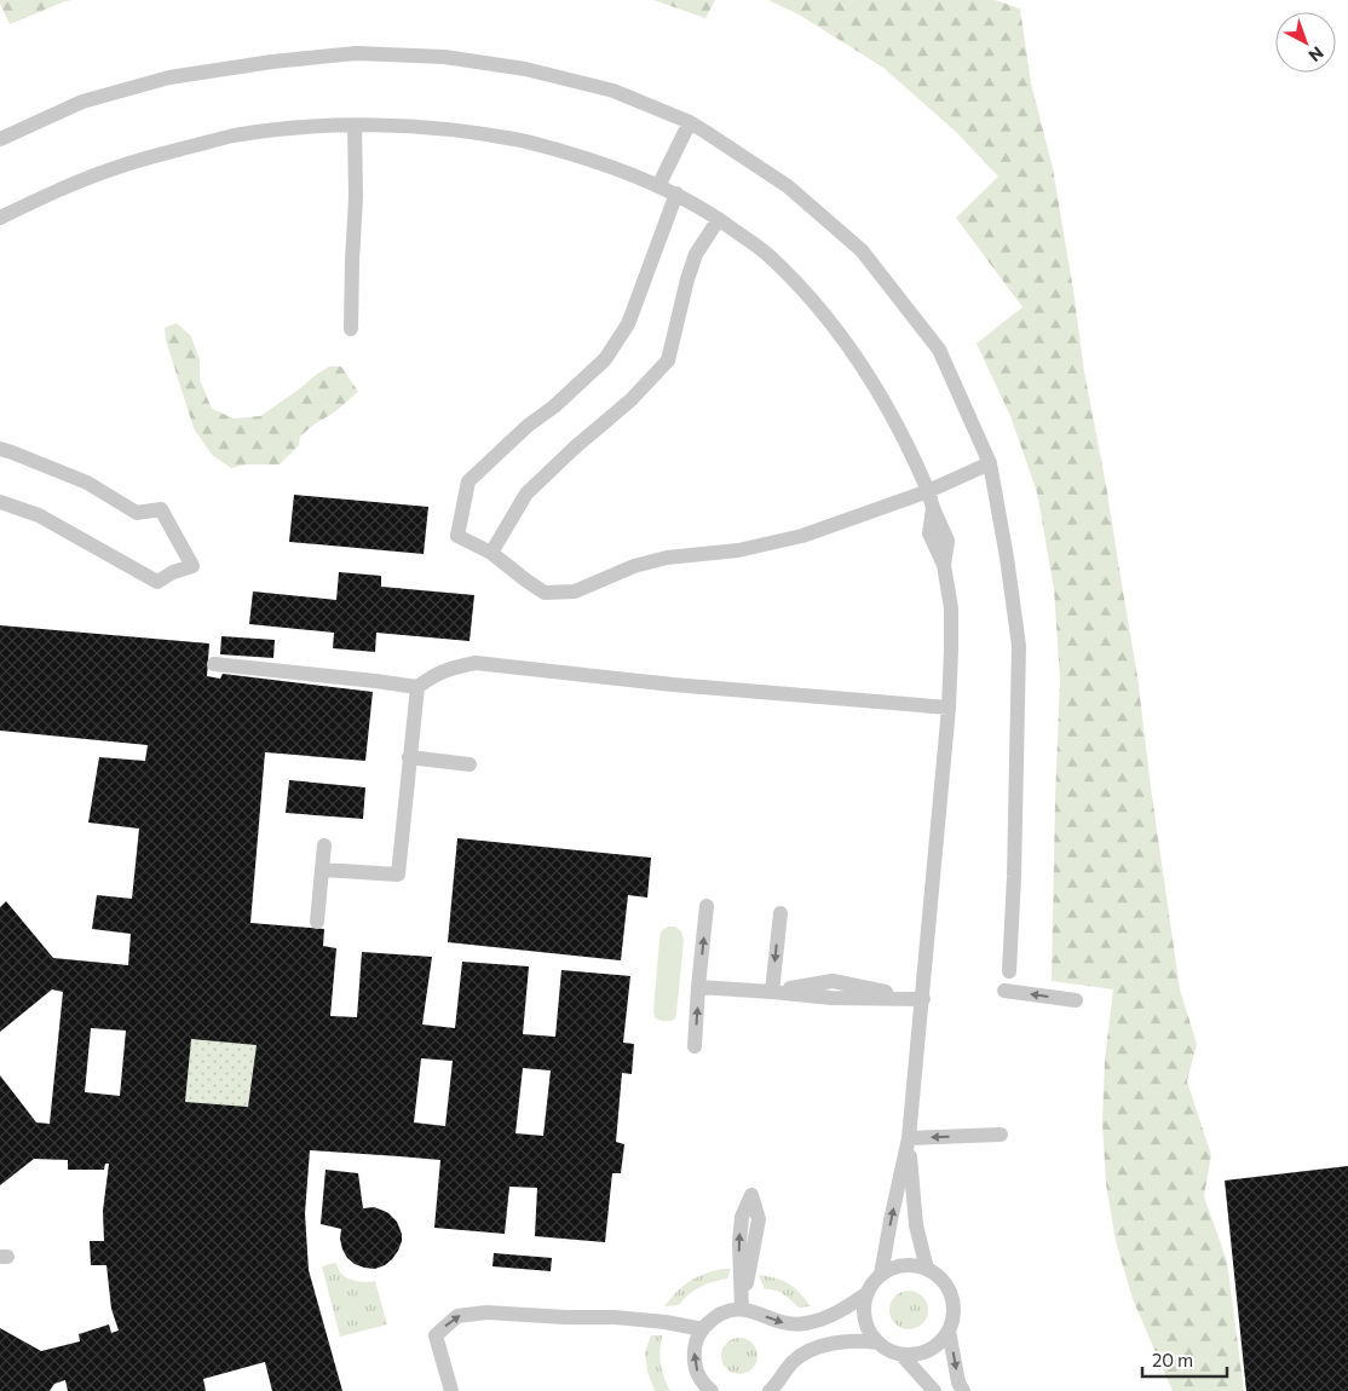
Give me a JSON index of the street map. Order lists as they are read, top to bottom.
{
  "scale_bar": "20 m",
  "north": "bottom right"
}
